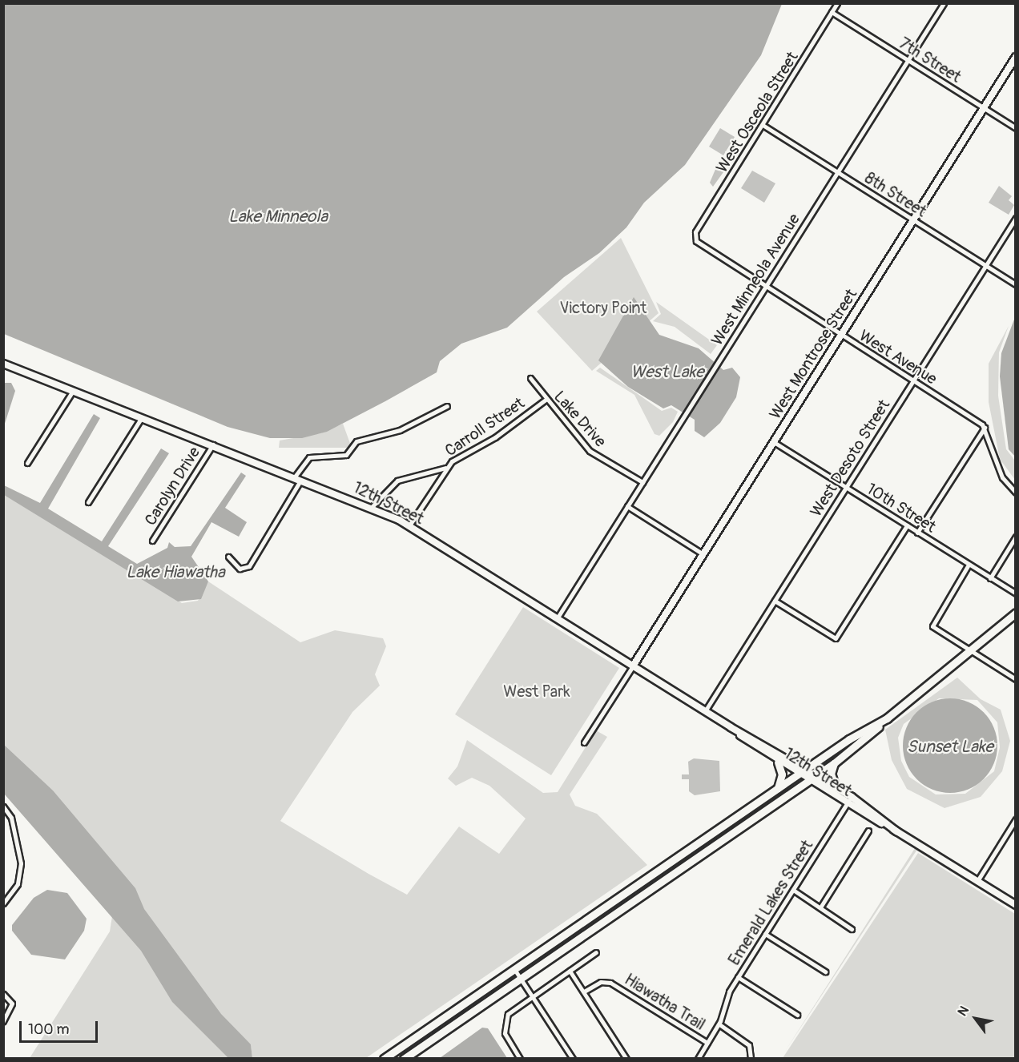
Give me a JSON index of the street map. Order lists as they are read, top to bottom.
{
  "streets": {
    "main road": ["West Montrose Street", "12th Street"],
    "street": [
      "7th Street",
      "West Osceola Street",
      "8th Street",
      "West Minneola Avenue",
      "West Avenue",
      "Lake Drive",
      "Carroll Street",
      "West Desoto Street",
      "Carolyn Drive",
      "10th Street",
      "Emerald Lakes Street",
      "Hiawatha Trail"
    ]
  },
  "crossings": [
    ["7th Street", "West Osceola Street"],
    ["7th Street", "West Minneola Avenue"],
    ["7th Street", "West Montrose Street"],
    ["West Osceola Street", "8th Street"],
    ["West Osceola Street", "West Avenue"],
    ["8th Street", "West Minneola Avenue"],
    ["8th Street", "West Montrose Street"],
    ["8th Street", "West Desoto Street"],
    ["West Minneola Avenue", "West Avenue"],
    ["West Minneola Avenue", "Lake Drive"],
    ["West Minneola Avenue", "12th Street"],
    ["West Montrose Street", "West Avenue"],
    ["West Montrose Street", "12th Street"],
    ["West Montrose Street", "10th Street"],
    ["West Avenue", "West Desoto Street"],
    ["Lake Drive", "Carroll Street"],
    ["Carroll Street", "12th Street"],
    ["West Desoto Street", "12th Street"],
    ["West Desoto Street", "10th Street"],
    ["Carolyn Drive", "12th Street"],
    ["12th Street", "Emerald Lakes Street"],
    ["Emerald Lakes Street", "Hiawatha Trail"]
  ],
  "water": [
    "Lake Minneola",
    "West Lake",
    "Lake Hiawatha",
    "Sunset Lake"
  ],
  "parks": ["Victory Point", "West Park"],
  "scale_bar": "100 m",
  "north": "top left"
}
